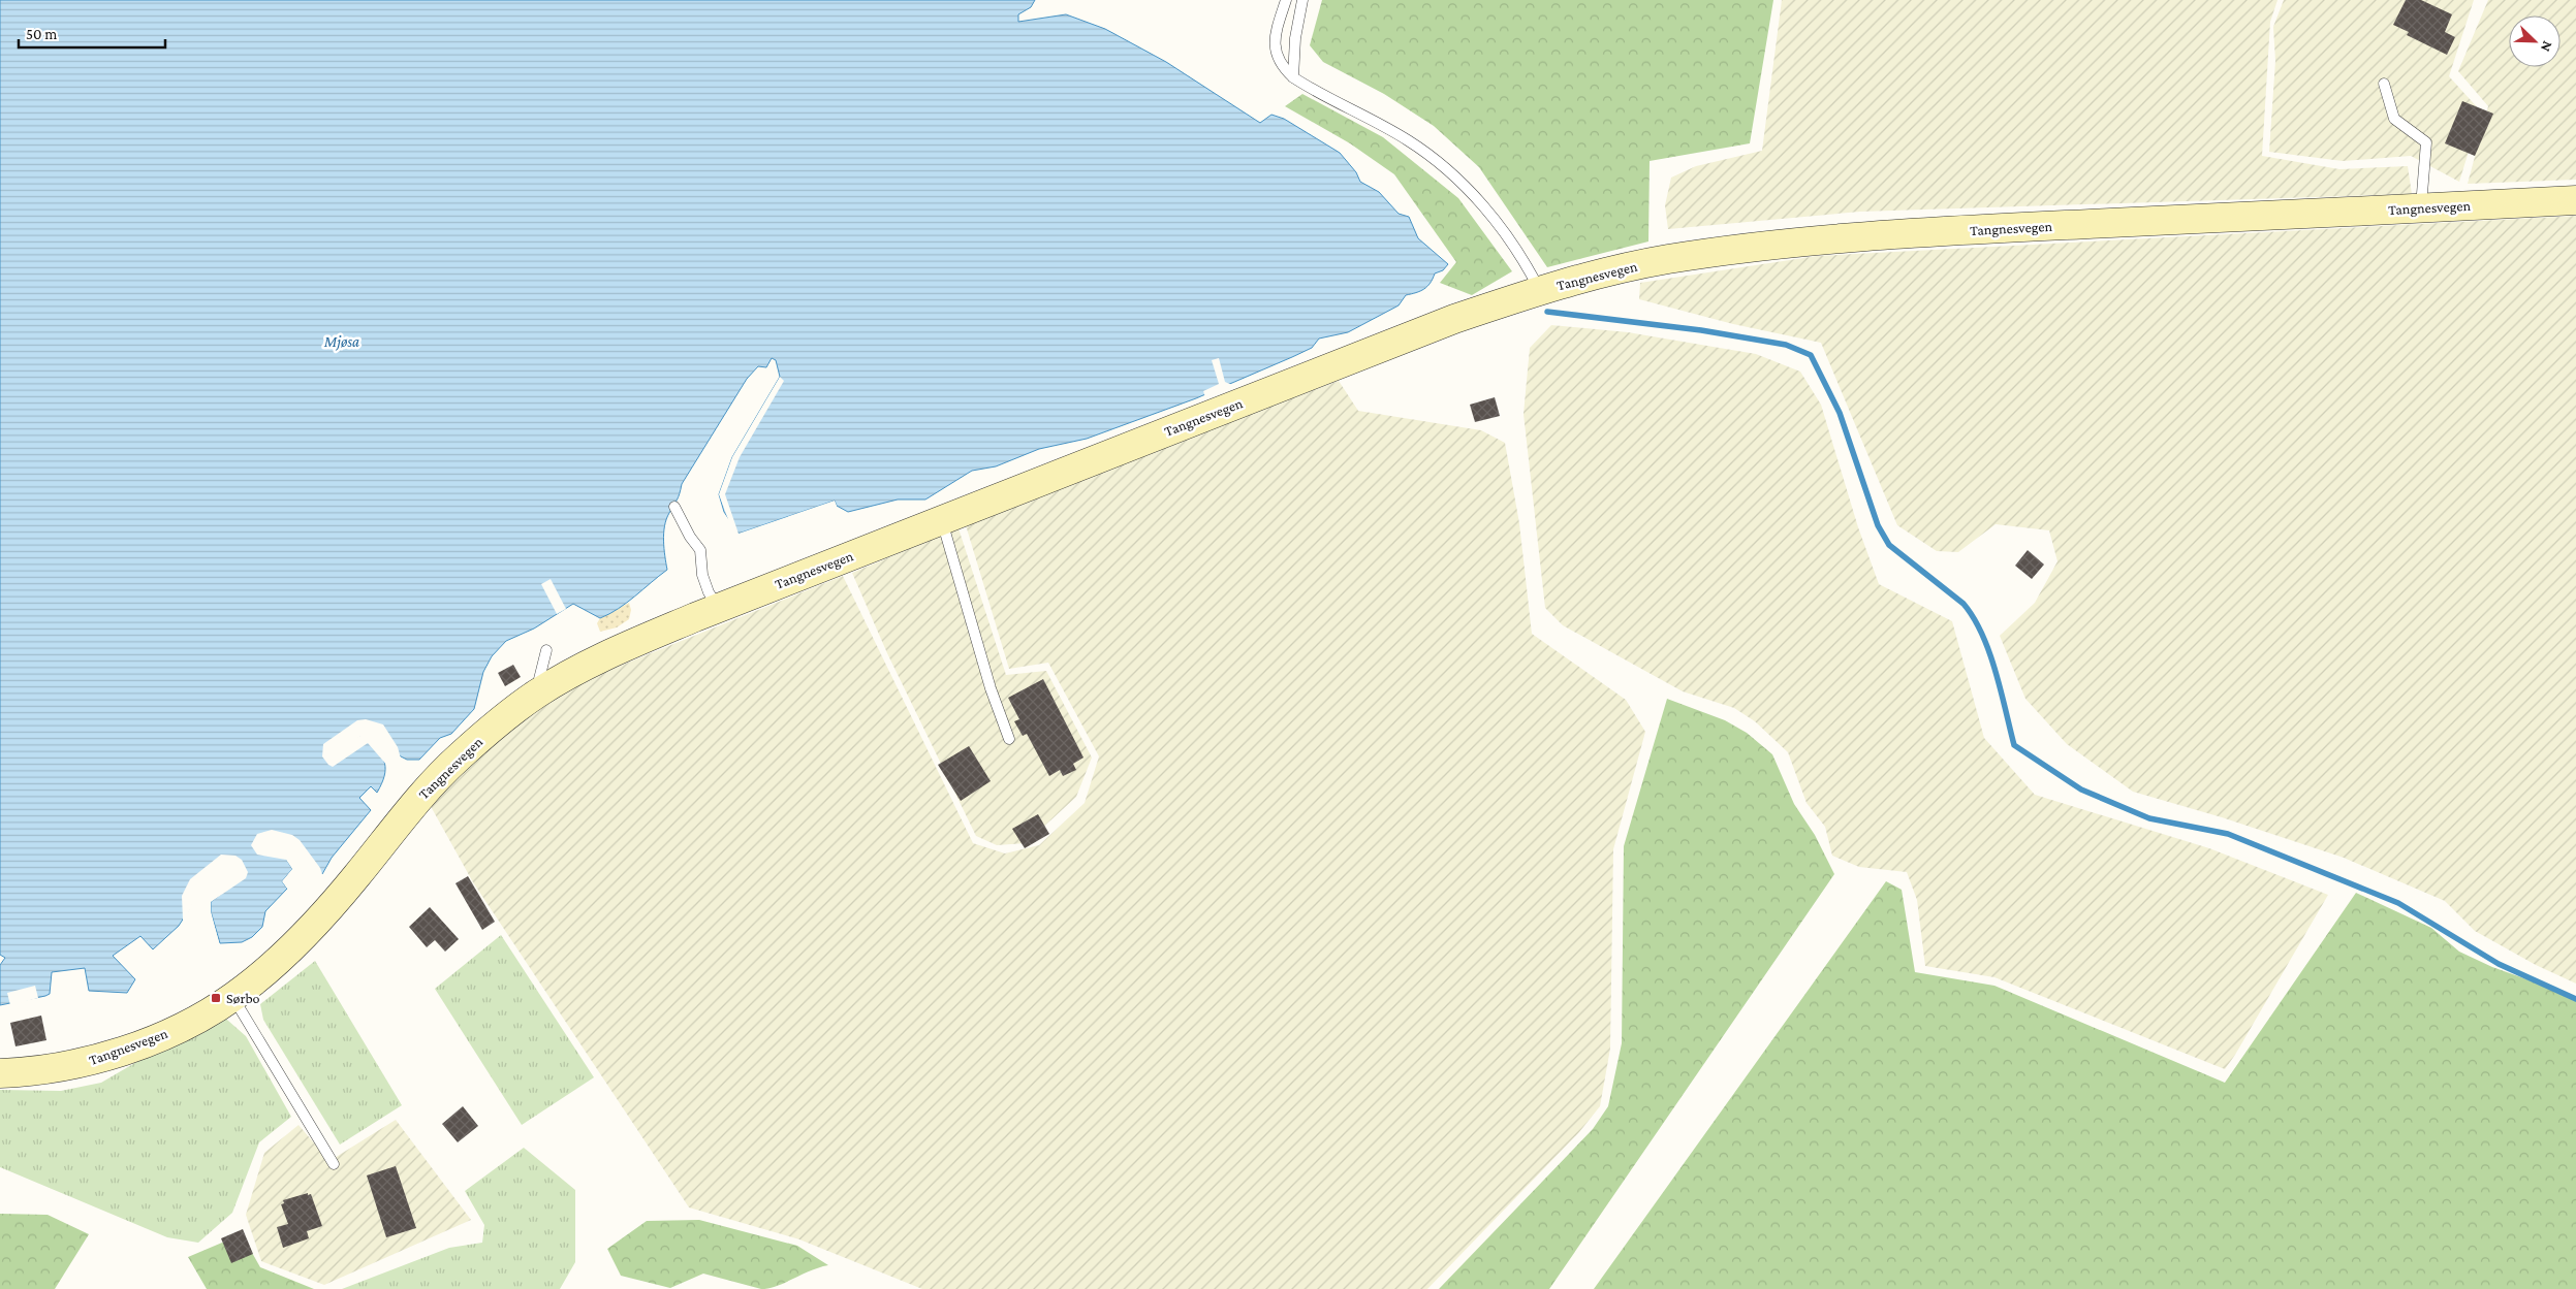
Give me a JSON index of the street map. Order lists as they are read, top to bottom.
{
  "streets": {
    "main road": ["Tangnesvegen"]
  },
  "water": ["Mjøsa"],
  "places": {
    "transit": ["Sørbo"]
  },
  "scale_bar": "50 m",
  "north": "bottom right"
}
